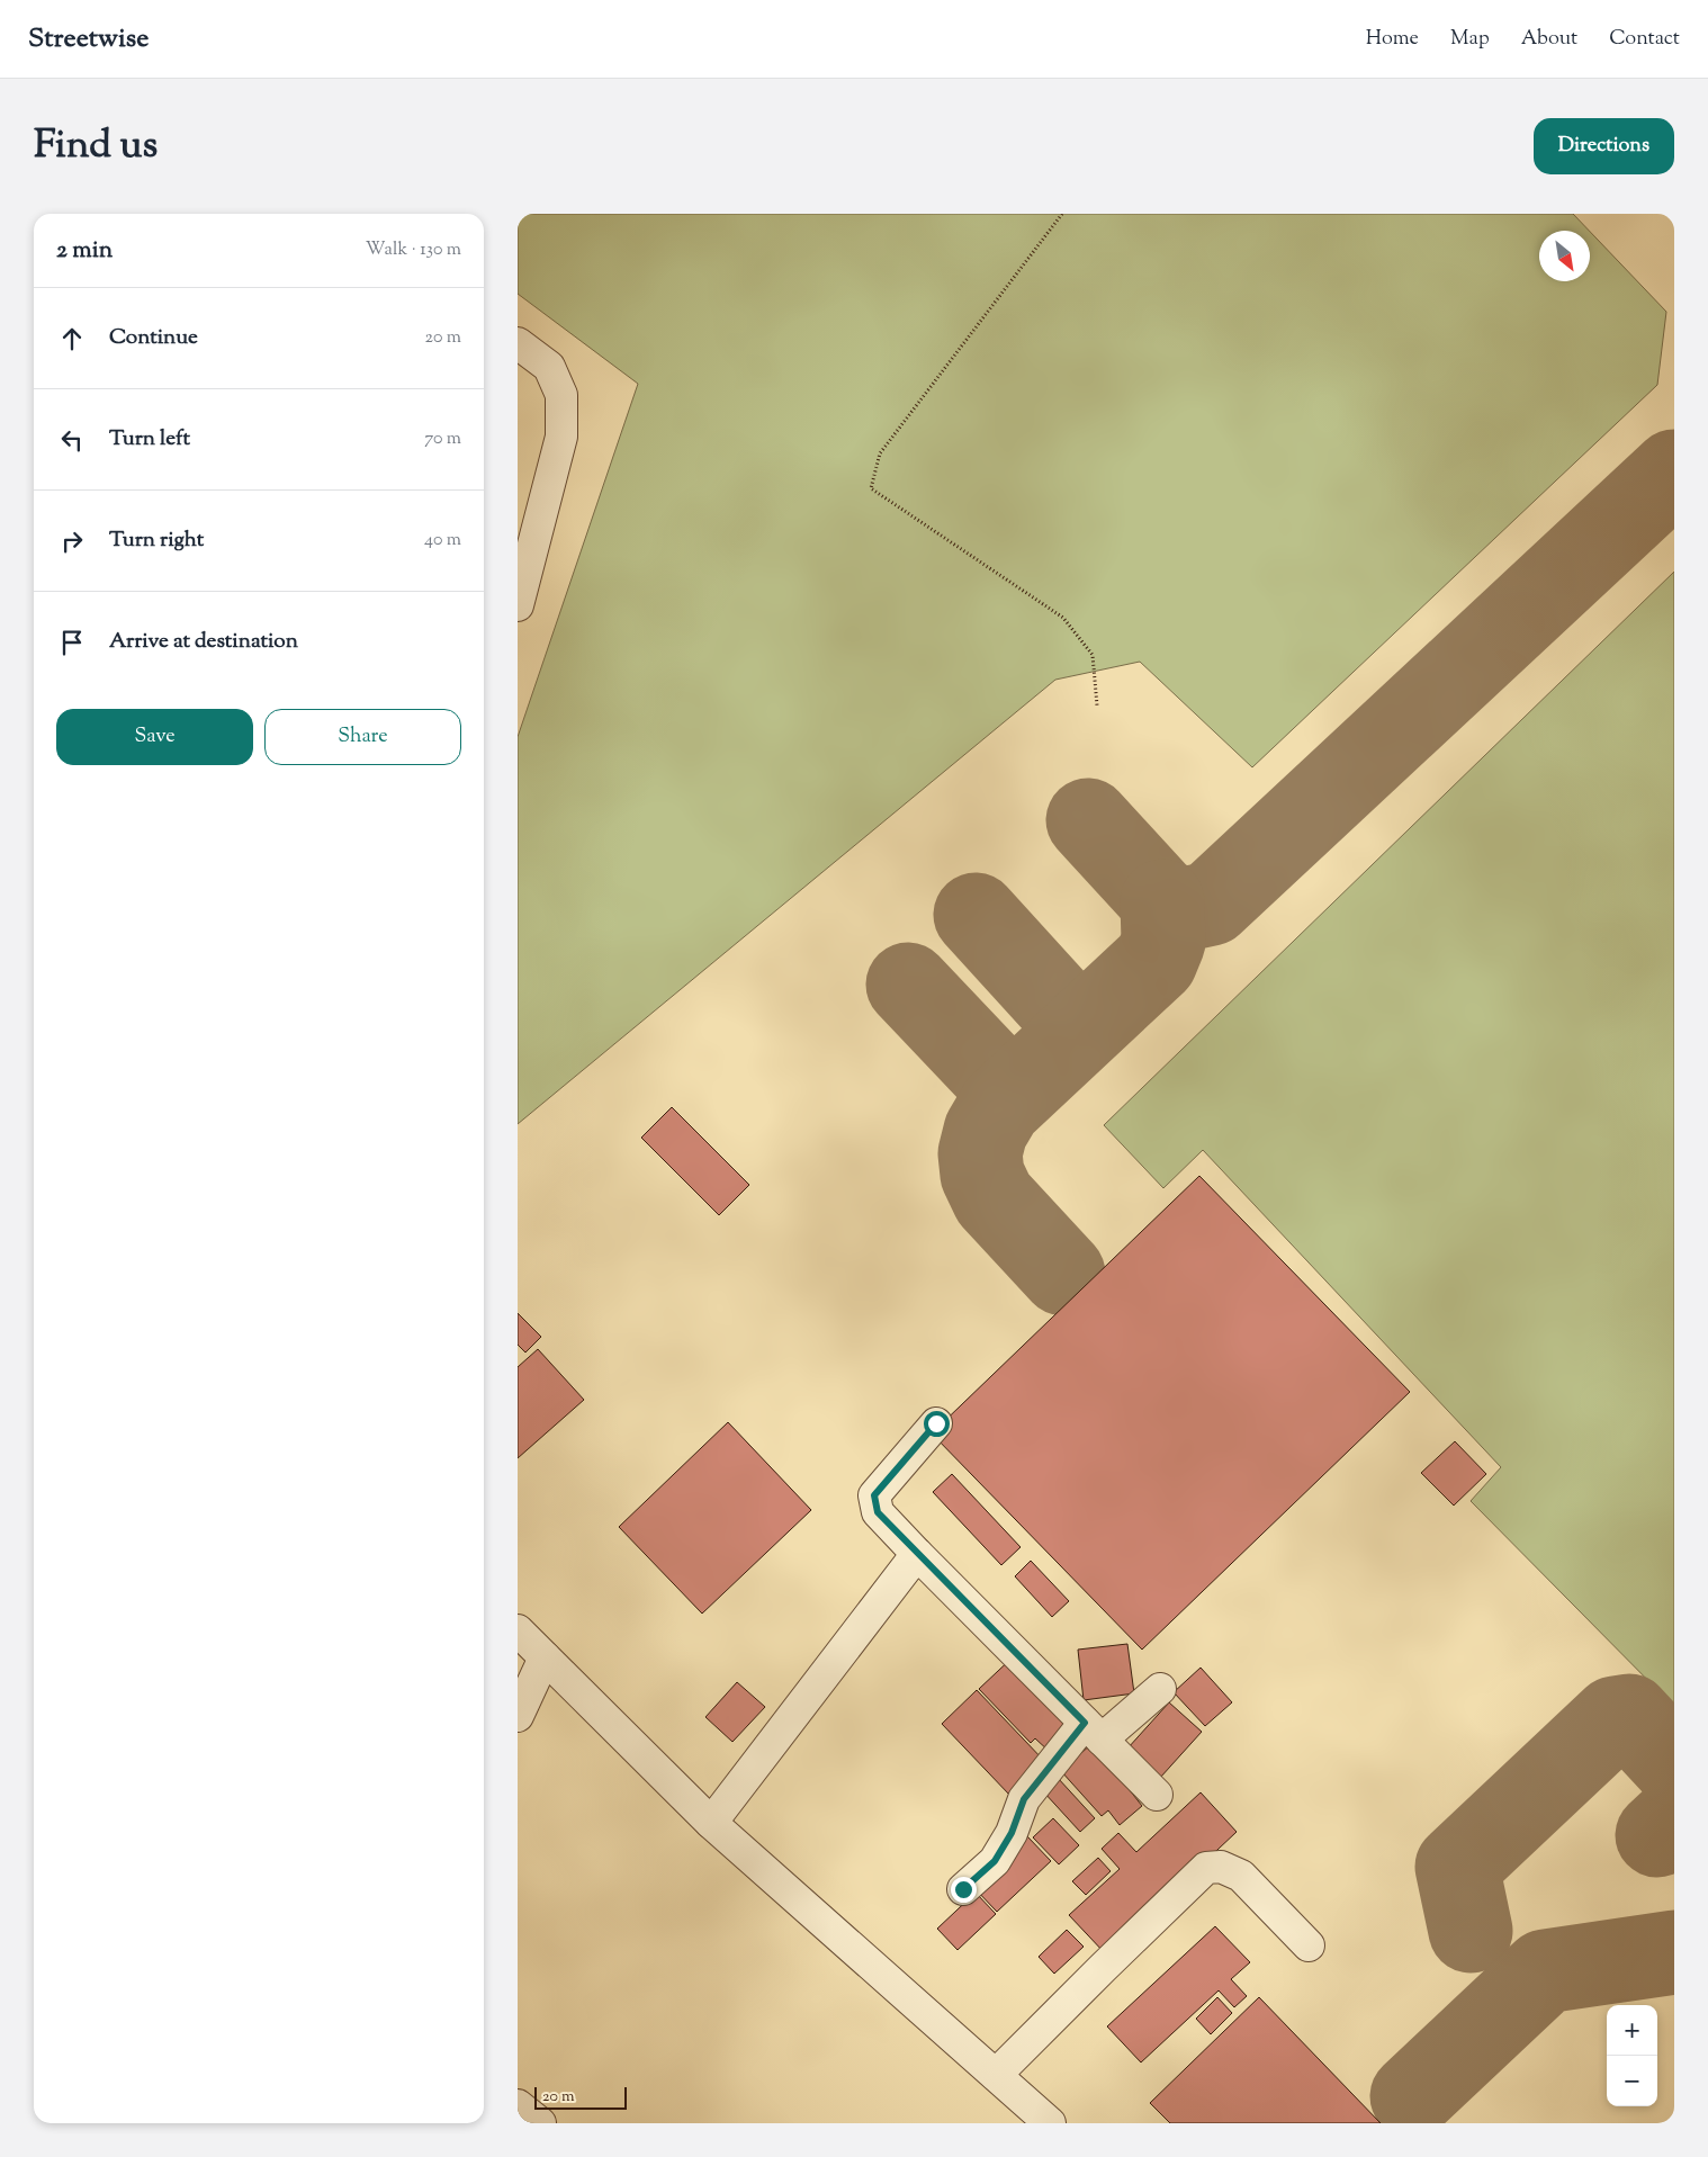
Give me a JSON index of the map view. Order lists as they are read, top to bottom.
{
  "scale_bar": "20 m",
  "north": "bottom right",
  "page": {
    "header": "Streetwise",
    "nav": [
      "Home",
      "Map",
      "About",
      "Contact"
    ],
    "title": "Find us",
    "buttons": [
      "Directions",
      ["Save", "Share"]
    ],
    "heading": ["2 min", "Walk · 130 m"],
    "list": [
      ["Continue", "20 m"],
      ["Turn left", "70 m"],
      ["Turn right", "40 m"],
      "Arrive at destination"
    ],
    "map_buttons": ["+", "−"],
    "scale": "20 m"
  }
}
